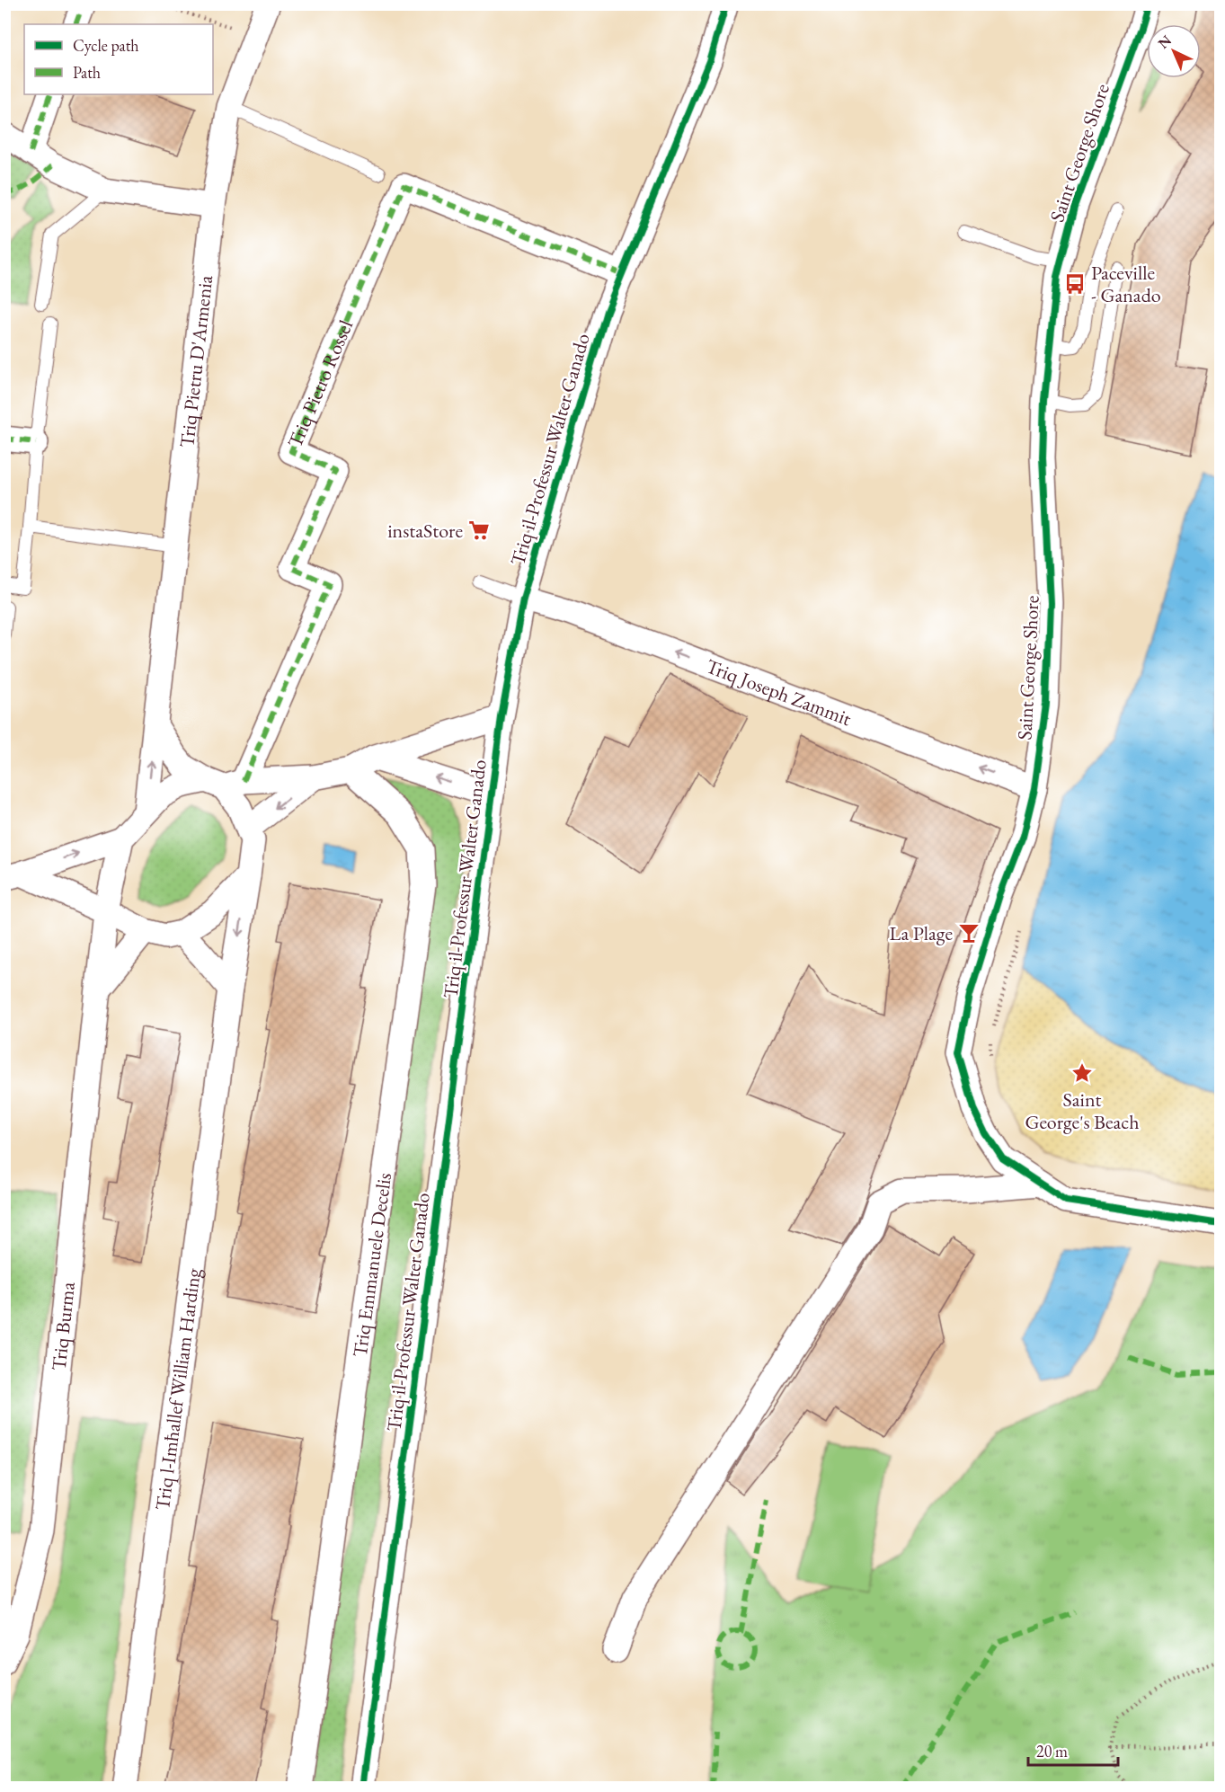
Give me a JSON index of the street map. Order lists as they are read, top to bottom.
{
  "streets": {
    "street": [
      "Saint George Shore",
      "Triq Pietru D'Armenia",
      "Triq Pietro Rossel",
      "Triq il-Professur Walter Ganado",
      "Triq Joseph Zammit",
      "Triq Emmanuele Decelis",
      "Triq Burma",
      "Triq l-Imħallef William Harding"
    ]
  },
  "crossings": [
    ["Saint George Shore", "Triq Joseph Zammit"],
    ["Triq Pietru D'Armenia", "Triq Pietro Rossel"],
    ["Triq Pietru D'Armenia", "Triq il-Professur Walter Ganado"],
    ["Triq Pietru D'Armenia", "Triq Burma"],
    ["Triq Pietru D'Armenia", "Triq l-Imħallef William Harding"],
    ["Triq Pietro Rossel", "Triq il-Professur Walter Ganado"],
    ["Triq Pietro Rossel", "Triq Burma"],
    ["Triq Pietro Rossel", "Triq l-Imħallef William Harding"],
    ["Triq il-Professur Walter Ganado", "Triq Joseph Zammit"],
    ["Triq il-Professur Walter Ganado", "Triq Emmanuele Decelis"],
    ["Triq il-Professur Walter Ganado", "Triq Burma"],
    ["Triq il-Professur Walter Ganado", "Triq l-Imħallef William Harding"],
    ["Triq Burma", "Triq l-Imħallef William Harding"]
  ],
  "one_way": ["Triq Joseph Zammit"],
  "places": {
    "bus stop": ["Paceville - Ganado"],
    "supermarket": ["instaStore"],
    "bar": ["La Plage"],
    "place": ["Saint George's Beach"]
  },
  "legend": ["Cycle path", "Path"],
  "scale_bar": "20 m",
  "north": "top left"
}
